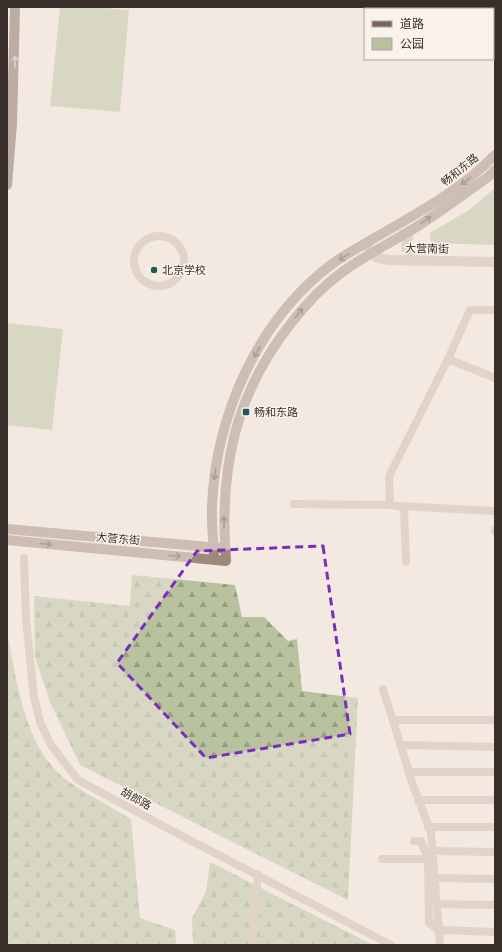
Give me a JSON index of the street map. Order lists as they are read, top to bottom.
{
  "streets": {
    "main road": ["畅和东路", "大营东街"],
    "street": ["大营南街", "胡郎路"]
  },
  "crossings": [
    ["畅和东路", "大营南街"],
    ["畅和东路", "大营东街"]
  ],
  "places": {
    "other": ["北京学校"],
    "transit": ["畅和东路"]
  },
  "legend": ["道路", "公园"]
}
